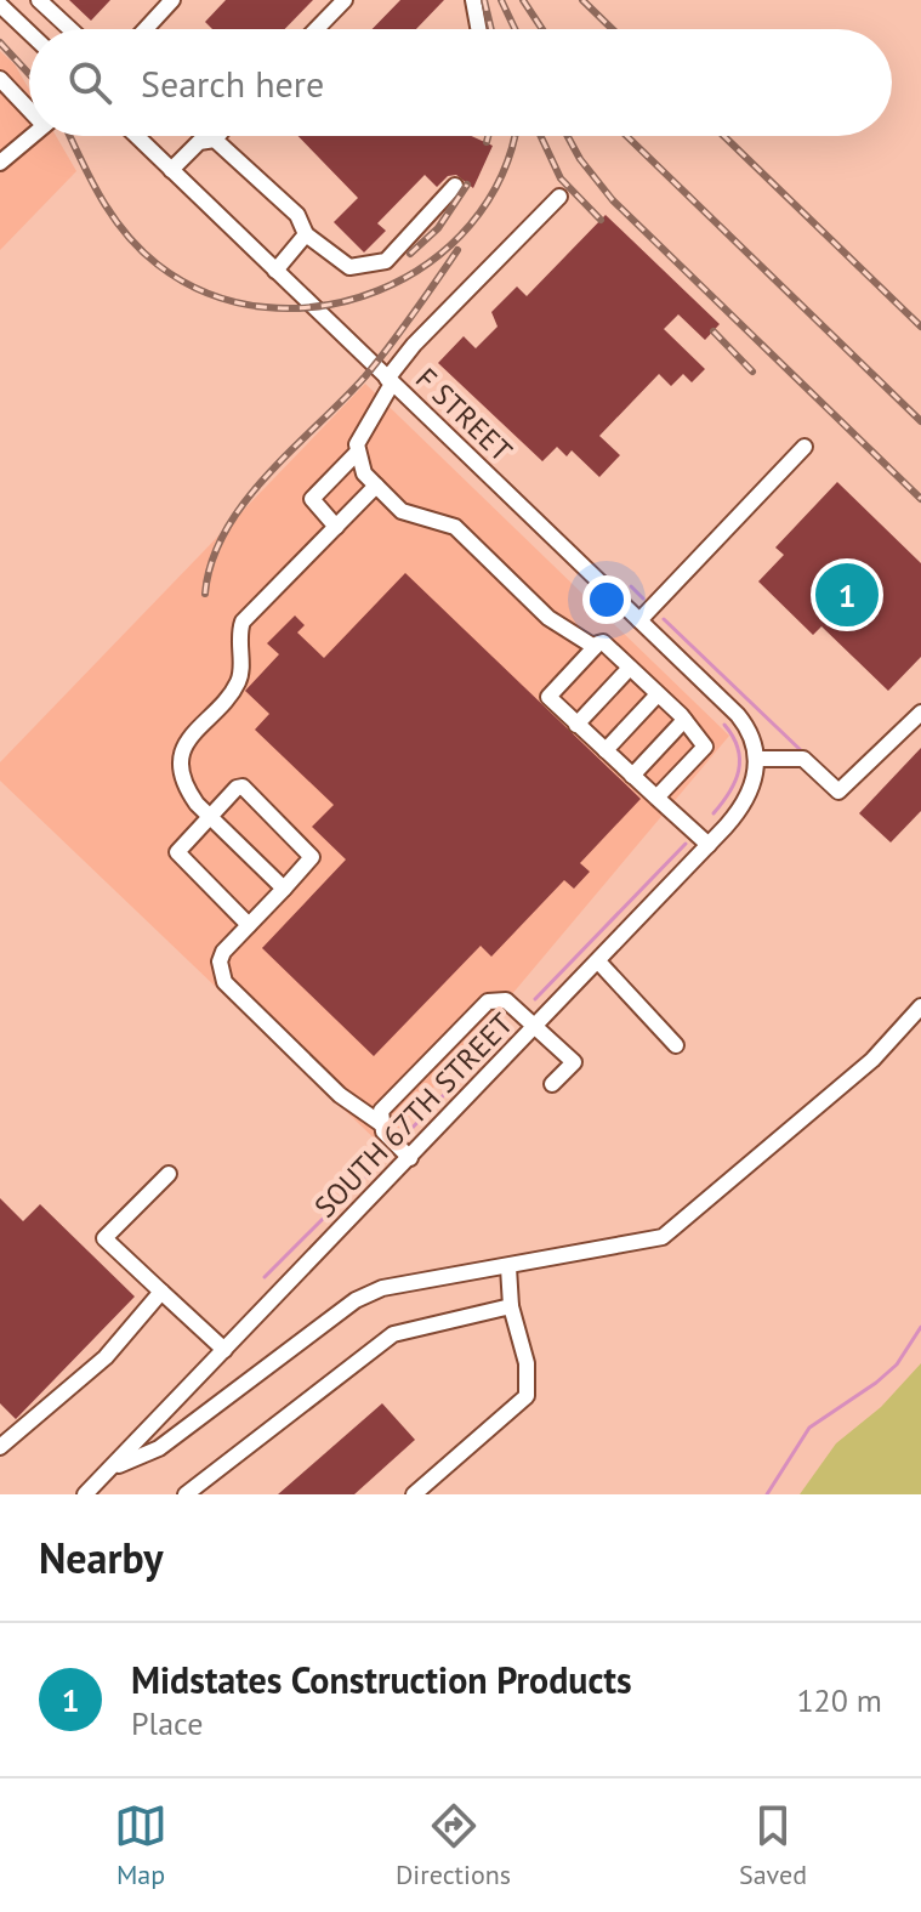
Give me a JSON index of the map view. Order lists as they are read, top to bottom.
{
  "streets": {
    "street": ["F STREET", "SOUTH 67TH STREET"]
  },
  "crossings": [
    ["F STREET", "SOUTH 67TH STREET"]
  ],
  "page": {
    "search": "Search here",
    "pins": "1",
    "heading": "Nearby",
    "list": [
      {
        "mark": "1",
        "name": "Midstates Construction Products",
        "note": "Place",
        "value": "120 m"
      }
    ],
    "nav": ["Map", "Directions", "Saved"]
  }
}
